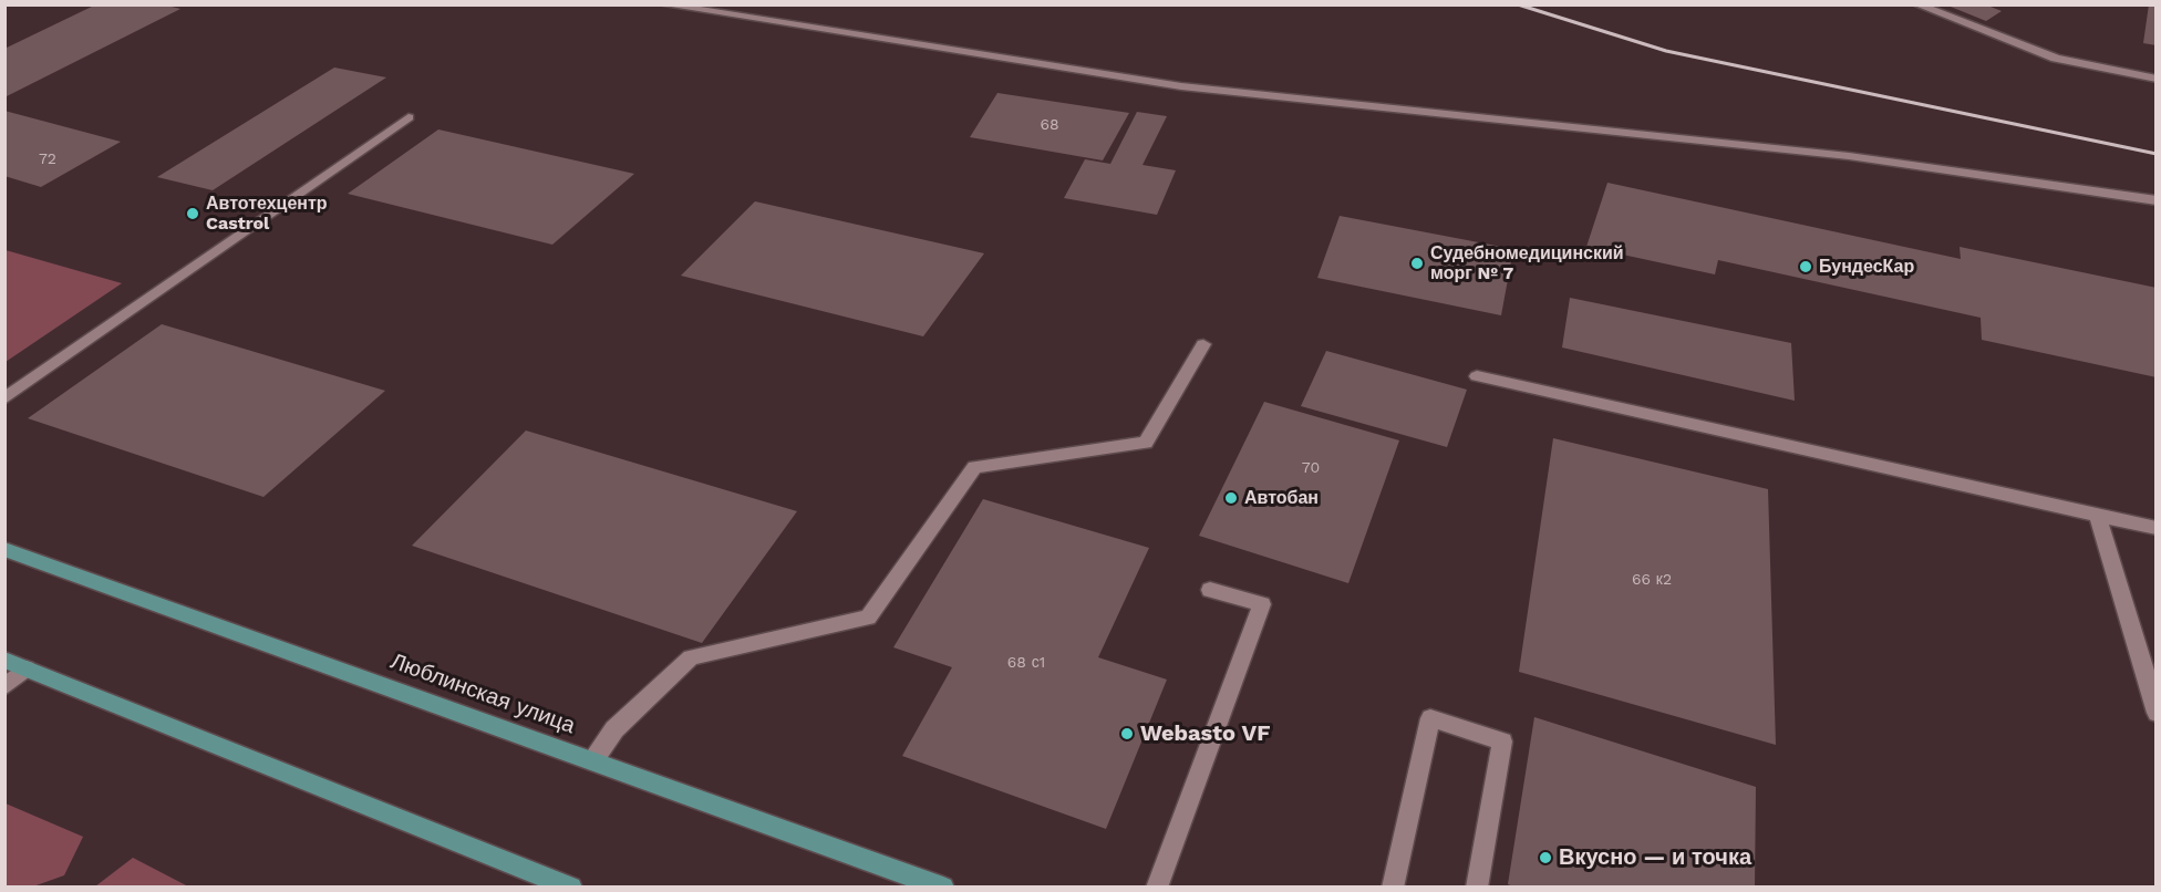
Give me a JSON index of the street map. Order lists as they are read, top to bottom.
{
  "streets": {
    "main road": ["Люблинская улица"]
  },
  "places": [
    "Автотехцентр Castrol",
    "Судебномедицинский морг № 7",
    "БундесКар",
    "Автобан",
    "Webasto VF",
    "Вкусно — и точка"
  ],
  "house_numbers": [
    "68",
    "72",
    "70",
    "66 к2",
    "68 с1"
  ]
}
